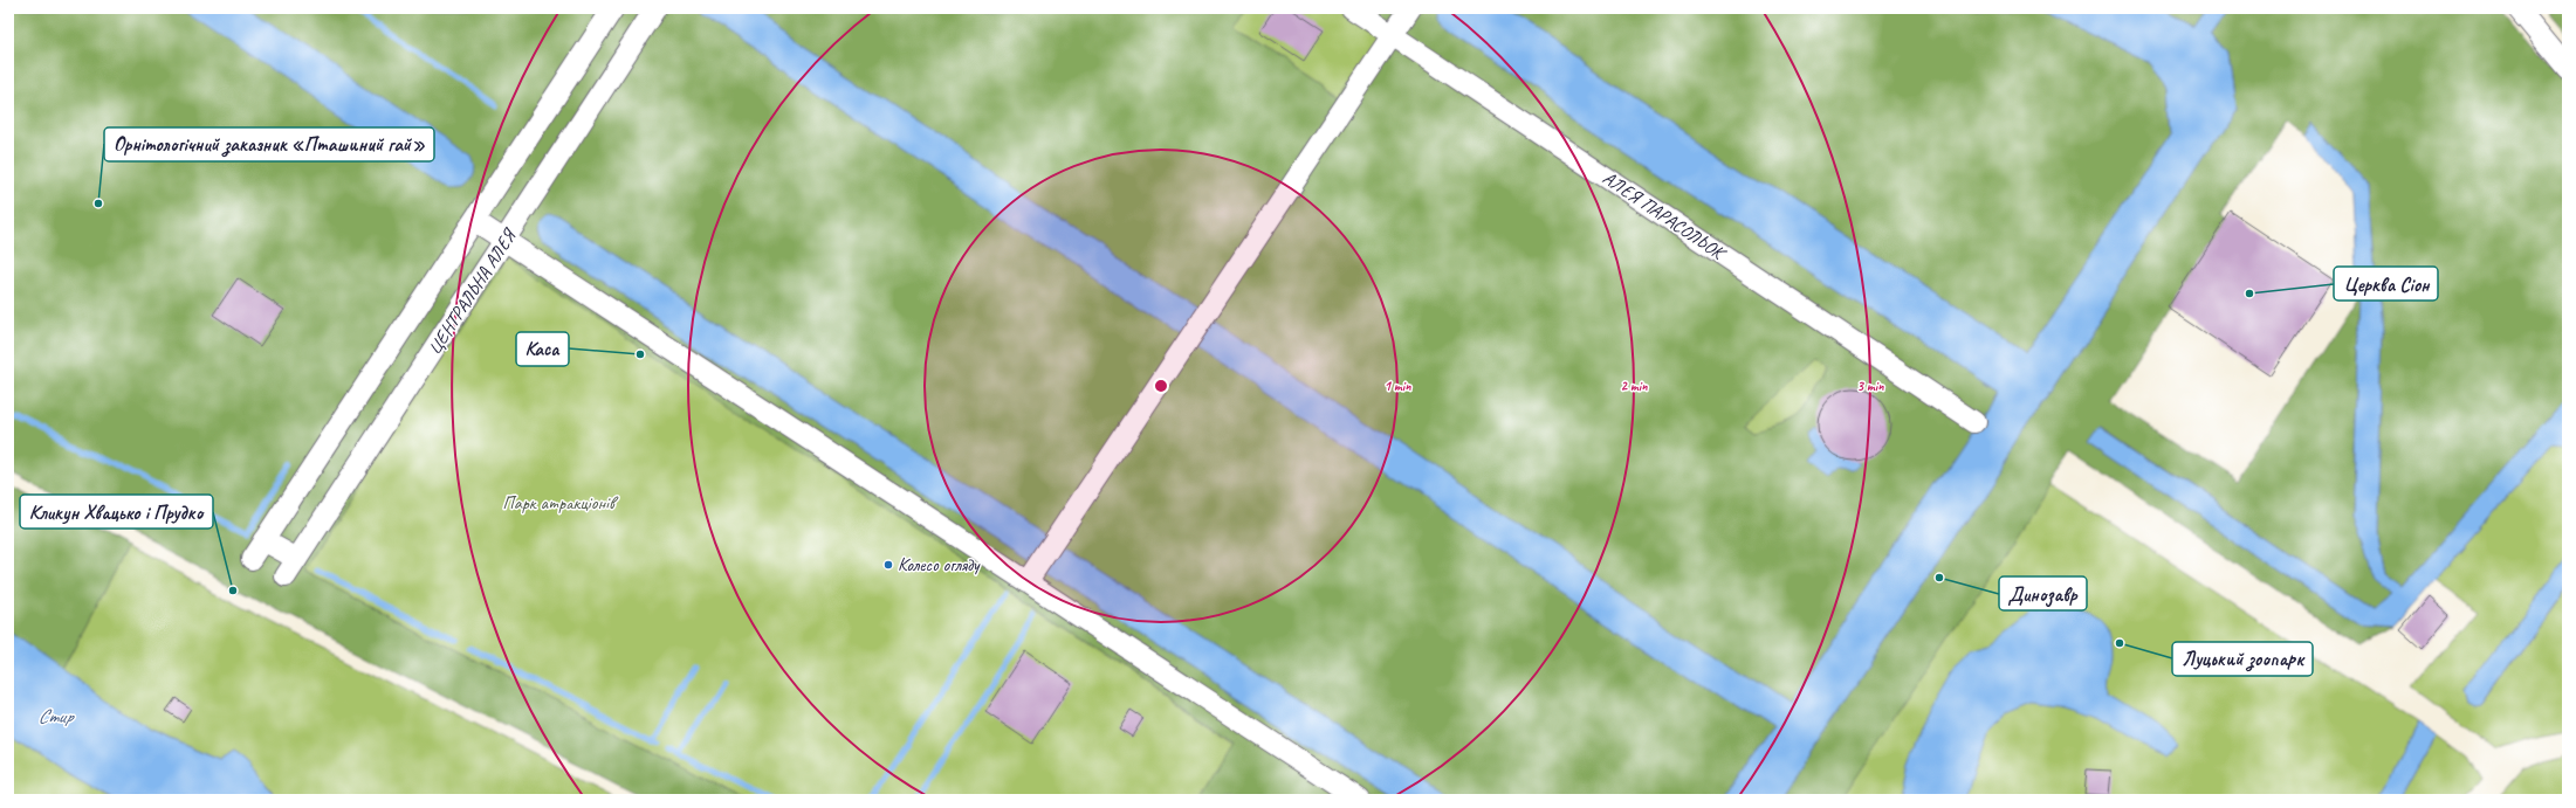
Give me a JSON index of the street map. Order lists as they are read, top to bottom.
{
  "streets": {
    "street": ["АЛЕЯ ПАРАСОЛЬОК", "ЦЕНТРАЛЬНА АЛЕЯ"]
  },
  "water": ["Стир"],
  "parks": ["Парк атракціонів"],
  "places": [
    "Орнітологічний заказник «Пташиний гай»",
    "Церква Сіон",
    "Каса",
    "Колесо огляду",
    "Динозавр",
    "Кликун Хвацько і Прудко",
    "Луцький зоопарк"
  ],
  "rings": ["1 min", "2 min", "3 min"]
}
